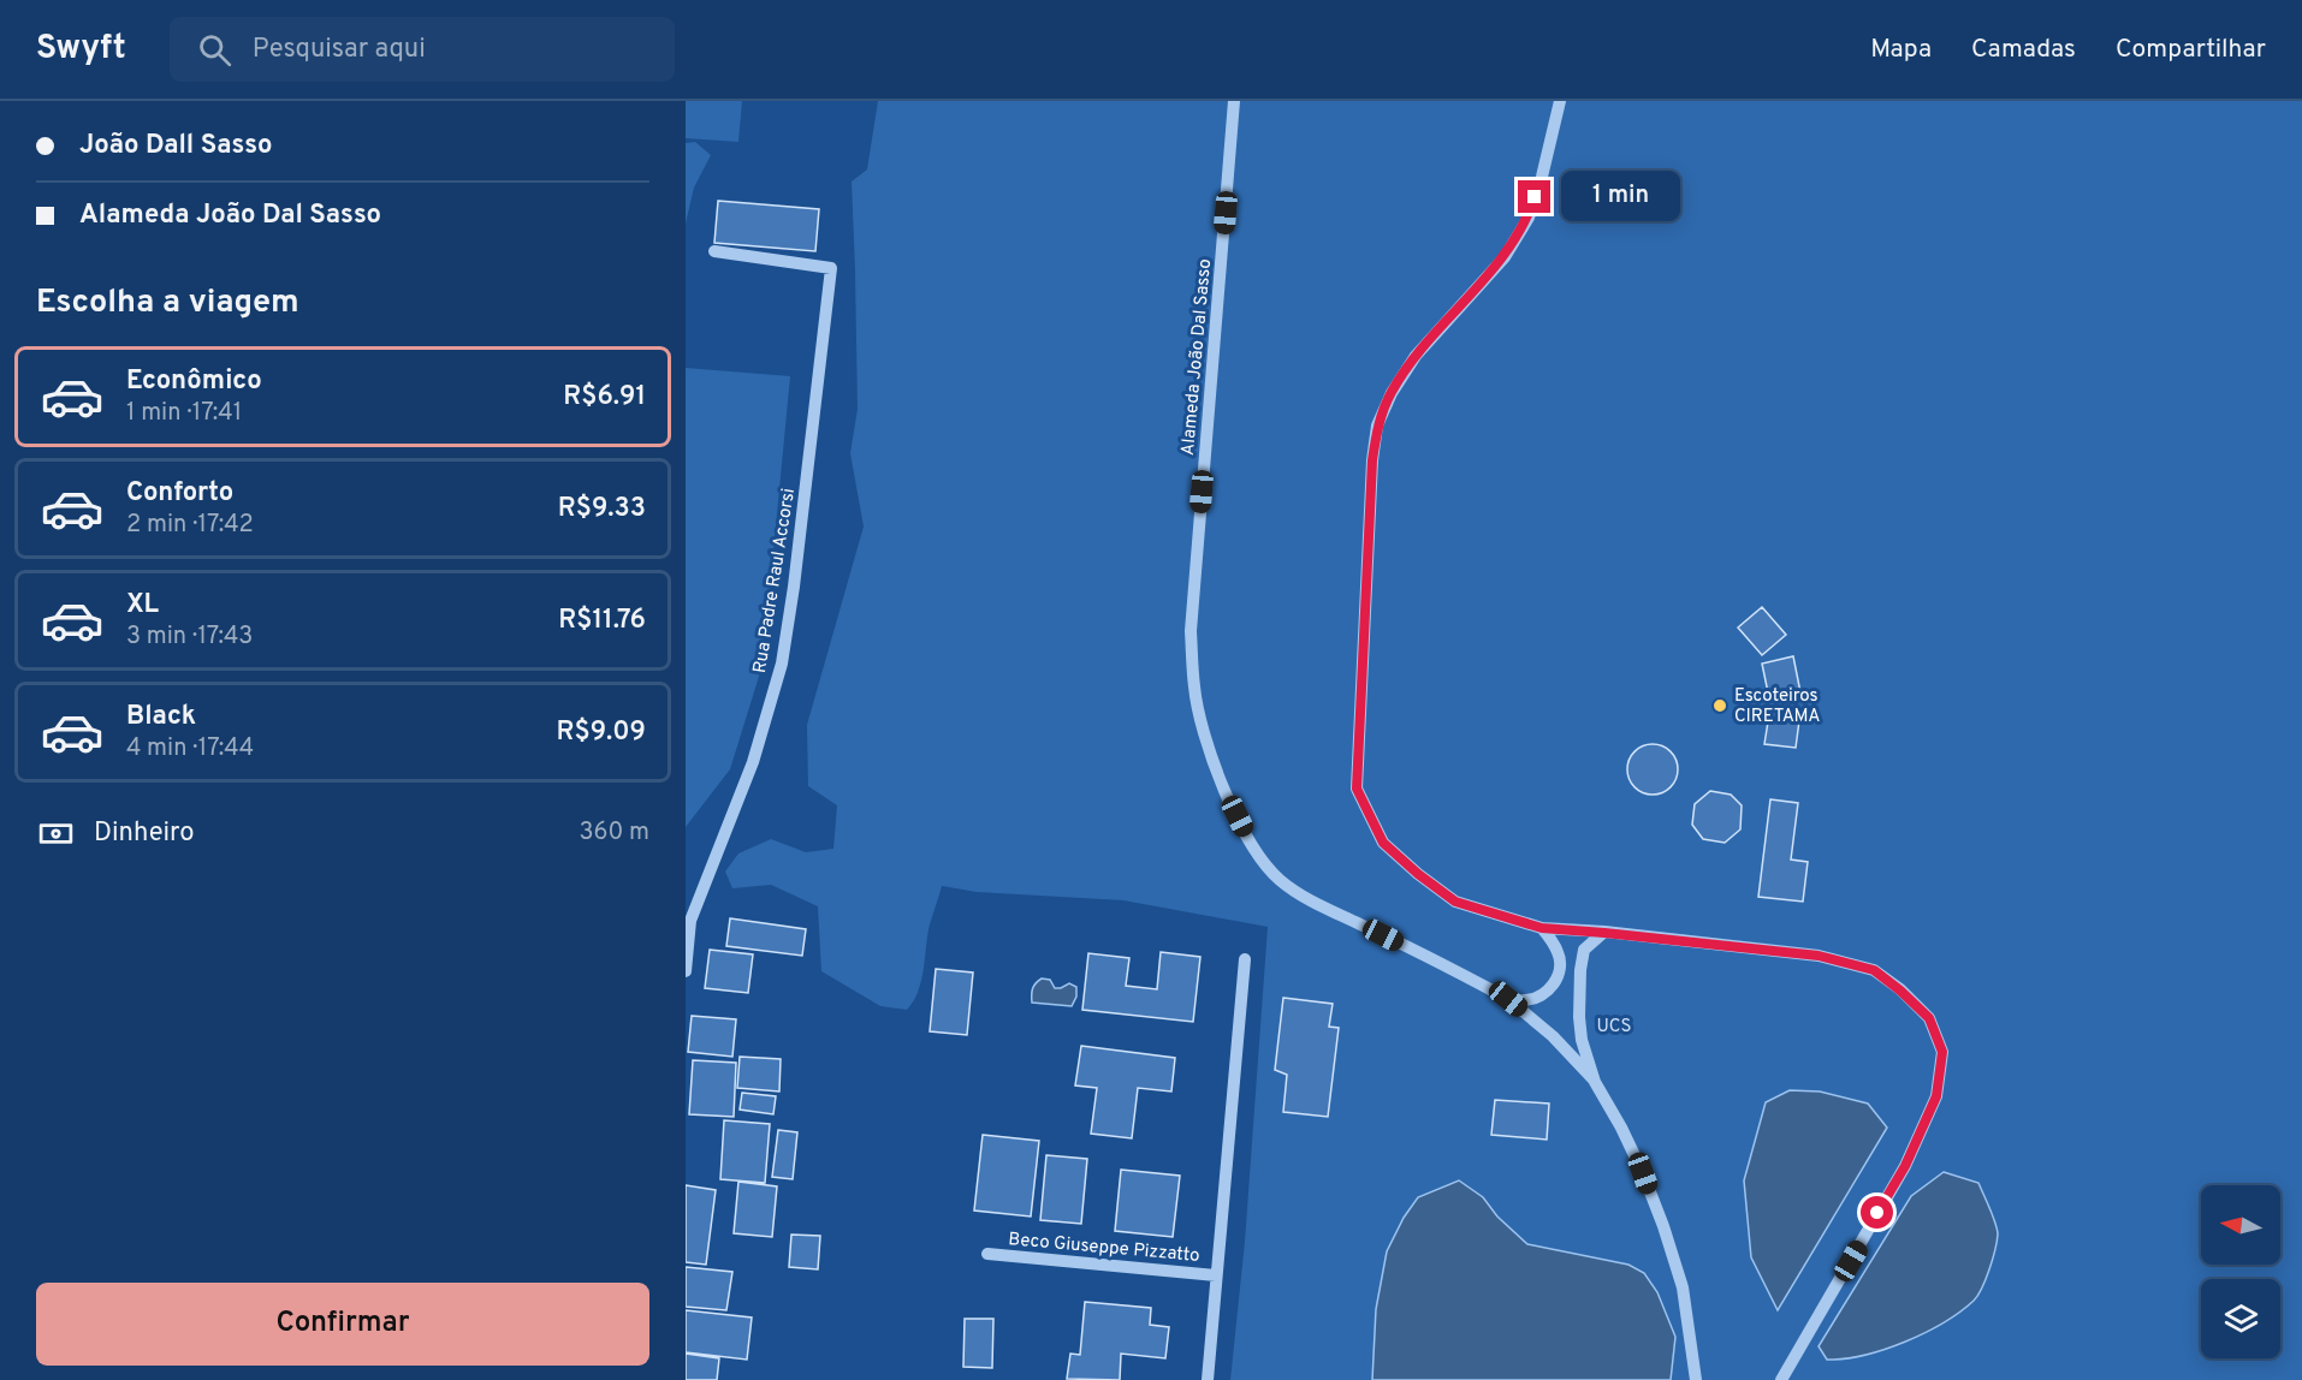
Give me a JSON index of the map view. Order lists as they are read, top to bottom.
{
  "streets": {
    "street": ["Alameda João Dal Sasso", "Rua Padre Raul Accorsi", "Beco Giuseppe Pizzatto"]
  },
  "parks": ["UCS"],
  "places": ["Escoteiros CIRETAMA"],
  "north": "left",
  "page": {
    "header": "Swyft",
    "search": "Pesquisar aqui",
    "nav": ["Mapa", "Camadas", "Compartilhar"],
    "banner": ["João Dall Sasso", "Alameda João Dal Sasso"],
    "bubble": "1 min",
    "heading": "Escolha a viagem",
    "list": [
      {
        "name": "Econômico",
        "note": "1 min · 17:41",
        "value": "R$6.91"
      },
      {
        "name": "Conforto",
        "note": "2 min · 17:42",
        "value": "R$9.33"
      },
      {
        "name": "XL",
        "note": "3 min · 17:43",
        "value": "R$11.76"
      },
      {
        "name": "Black",
        "note": "4 min · 17:44",
        "value": "R$9.09"
      }
    ],
    "pay": ["Dinheiro", "360 m"],
    "buttons": "Confirmar"
  }
}
